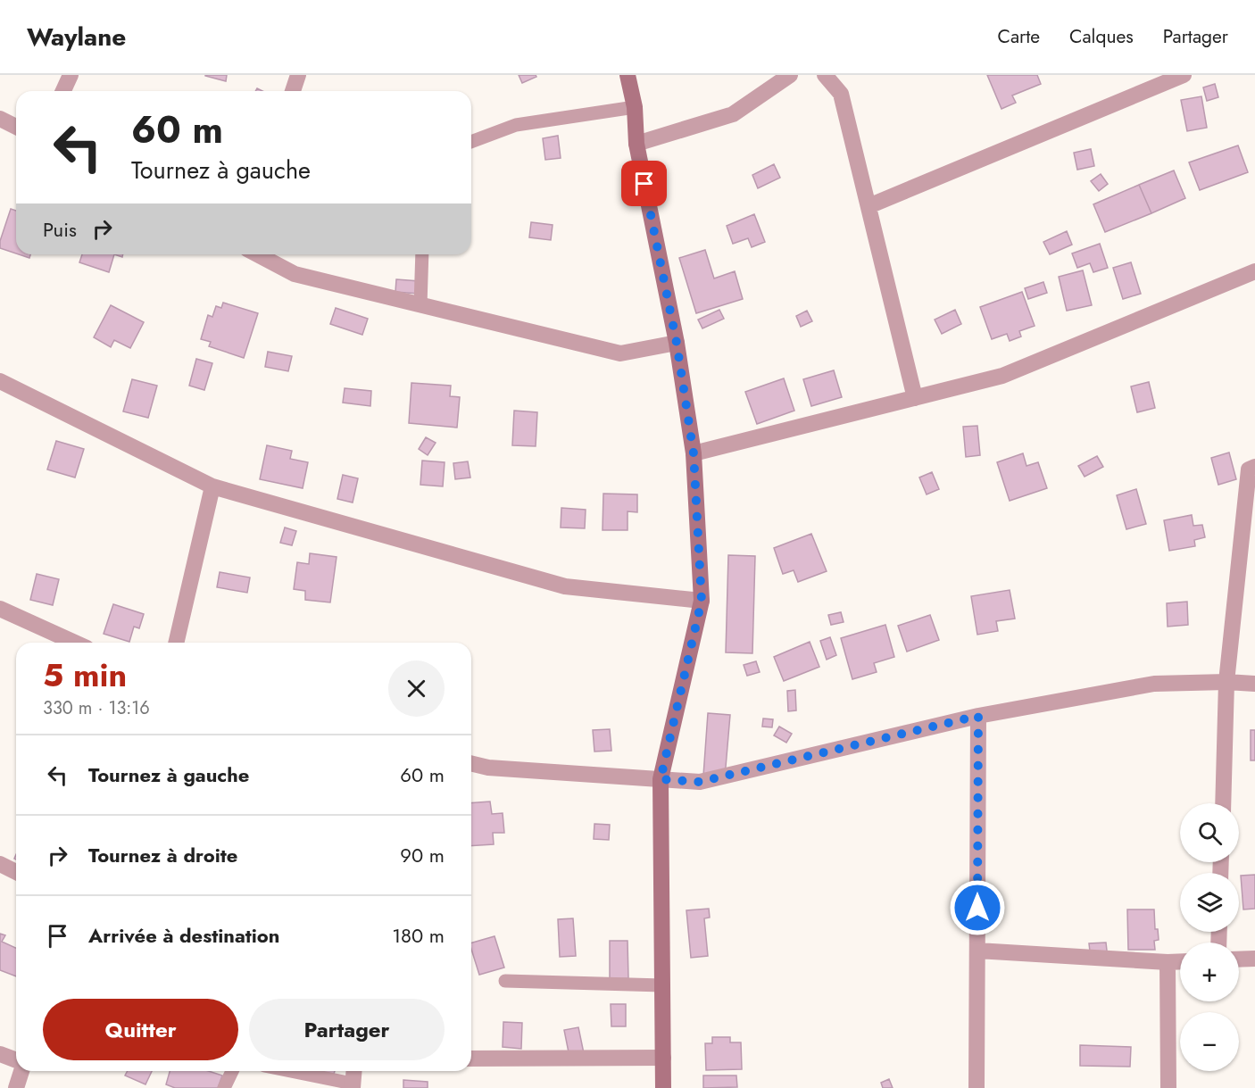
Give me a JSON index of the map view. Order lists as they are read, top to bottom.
{
  "page": {
    "header": "Waylane",
    "nav": ["Carte", "Calques", "Partager"],
    "turn": ["60 m", "Tournez à gauche"],
    "then": "Puis",
    "heading": ["5 min", "330 m · 13:16"],
    "list": [
      {
        "name": "Tournez à gauche",
        "value": "60 m"
      },
      {
        "name": "Tournez à droite",
        "value": "90 m"
      },
      {
        "name": "Arrivée à destination",
        "value": "180 m"
      }
    ],
    "map_buttons": ["+", "−"],
    "buttons": ["Quitter", "Partager"]
  }
}
